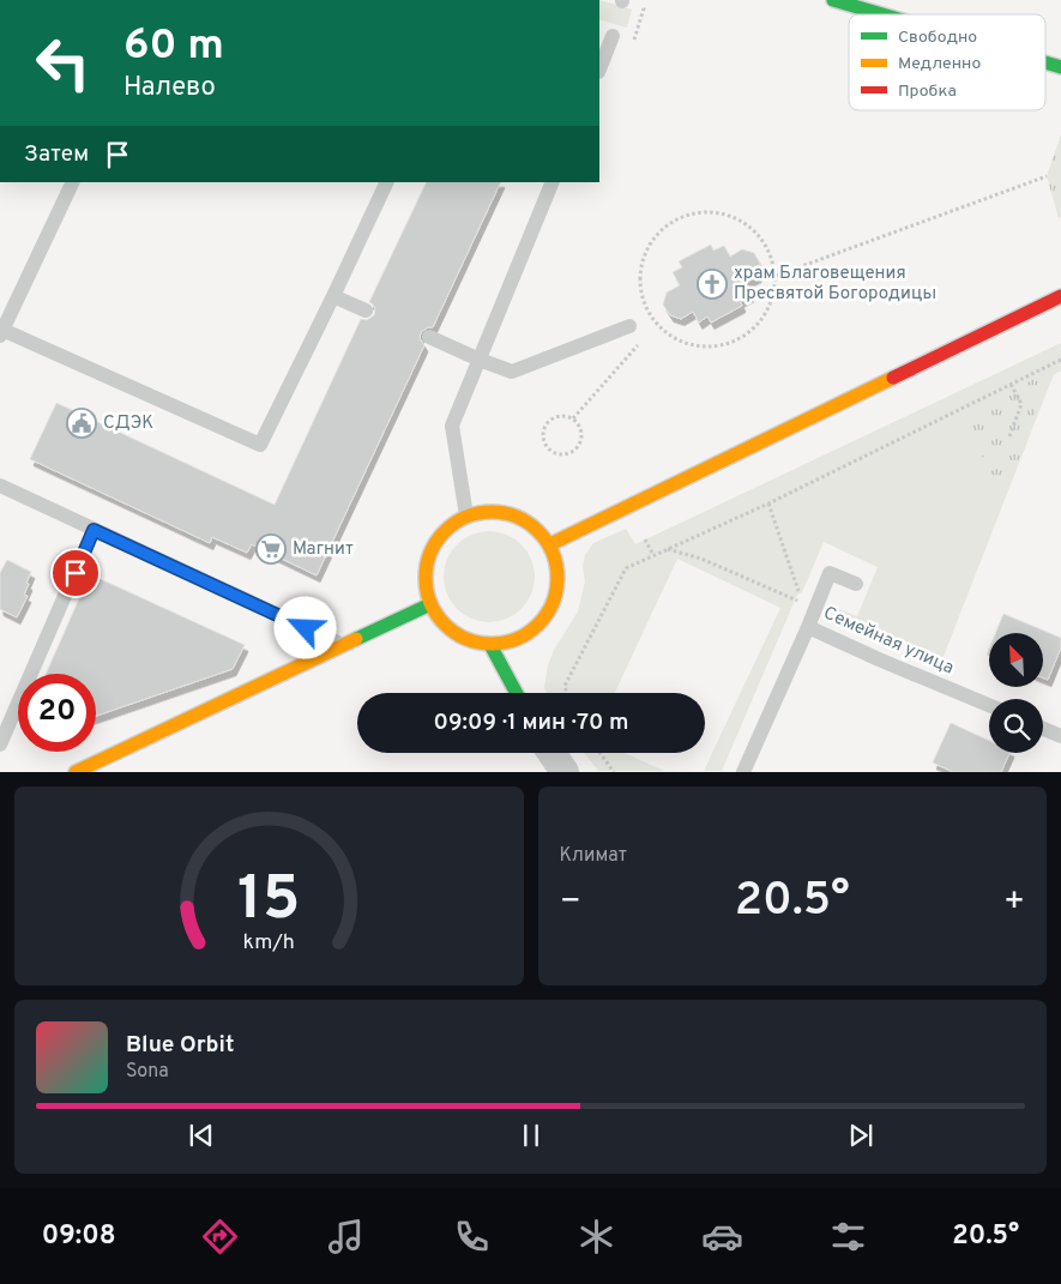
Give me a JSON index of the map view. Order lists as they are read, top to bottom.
{
  "streets": {
    "lane": ["Семейная улица"]
  },
  "places": {
    "church": ["храм Благовещения Пресвятой Богородицы"],
    "public building": ["СДЭК"],
    "supermarket": ["Магнит"]
  },
  "legend": ["Свободно", "Медленно", "Пробка"],
  "north": "top left",
  "page": {
    "turn": ["60 m", "Налево"],
    "then": "Затем",
    "limit": "20",
    "trip": "09:09 · 1 мин · 70 m",
    "tile": "Климат",
    "heat": ["−", "20.5°", "+"],
    "song": ["Blue Orbit", "Sona"],
    "tabs": ["09:08", "20.5°"],
    "gauge": ["15", "km/h"]
  }
}
